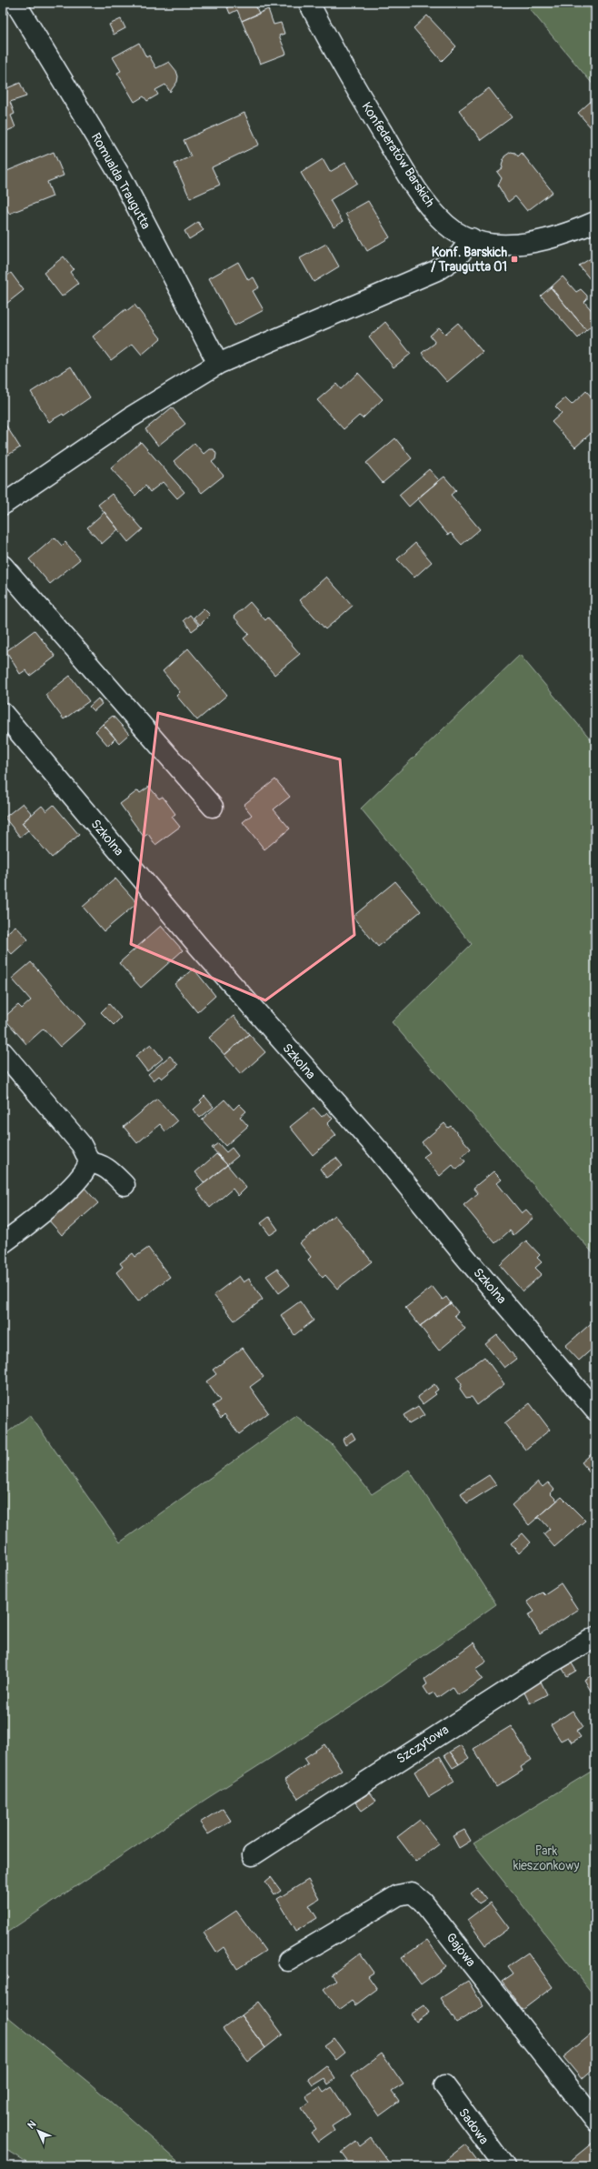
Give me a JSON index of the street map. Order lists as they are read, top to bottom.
{
  "streets": {
    "street": [
      "Konfederatów Barskich",
      "Romualda Traugutta",
      "Szkolna",
      "Szczytowa",
      "Gajowa",
      "Sadowa"
    ]
  },
  "parks": ["Park kieszonkowy"],
  "places": {
    "transit": ["Konf. Barskich / Traugutta 01"]
  },
  "north": "top left"
}
